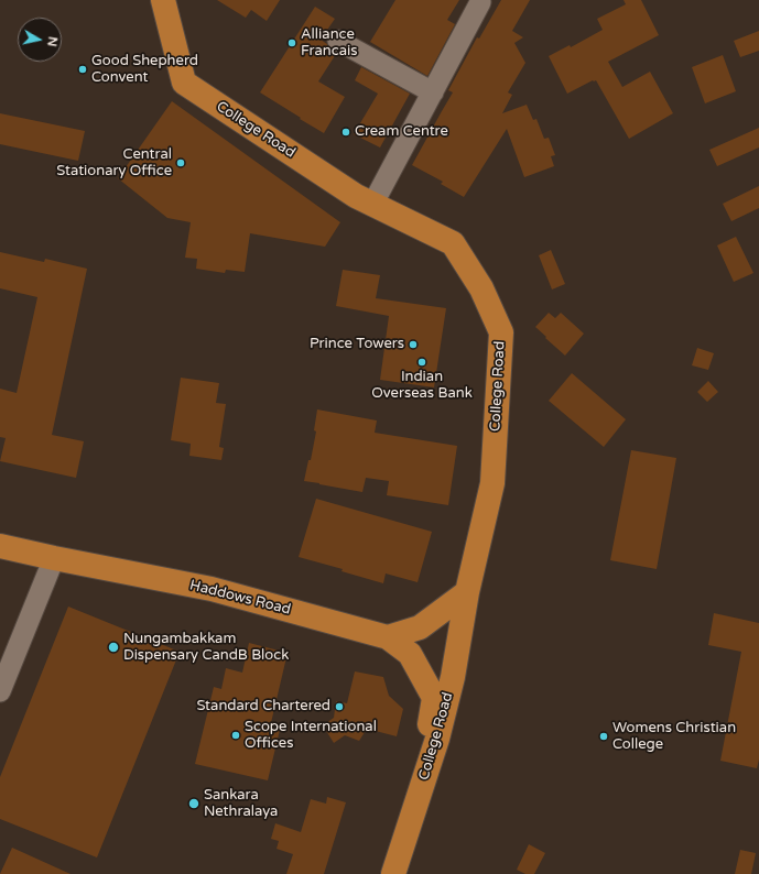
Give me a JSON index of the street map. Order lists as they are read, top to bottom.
{
  "streets": {
    "main road": ["College Road", "Haddows Road"]
  },
  "crossings": [
    ["College Road", "Haddows Road"]
  ],
  "places": [
    "Alliance Francais",
    "Good Shepherd Convent",
    "Cream Centre",
    "Central Stationary Office",
    "Prince Towers",
    "Indian Overseas Bank",
    "Nungambakkam Dispensary CandB Block",
    "Standard Chartered",
    "Scope International Offices",
    "Womens Christian College",
    "Sankara Nethralaya"
  ],
  "north": "right"
}
